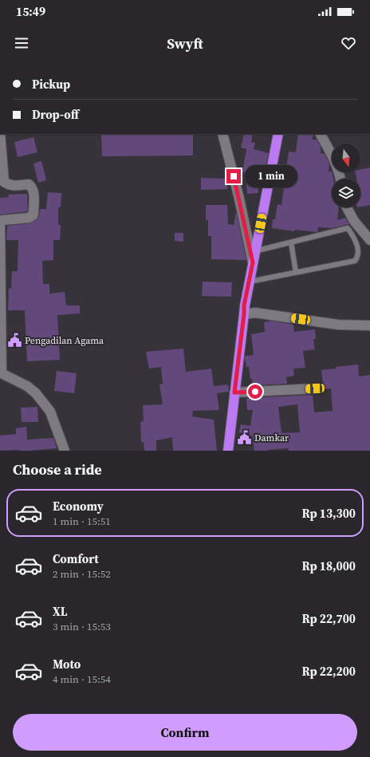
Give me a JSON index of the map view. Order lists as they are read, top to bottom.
{
  "places": {
    "public building": ["Pengadilan Agama", "Damkar"]
  },
  "north": "bottom",
  "page": {
    "status": "15:49",
    "header": "Swyft",
    "banner": ["Pickup", "Drop-off"],
    "bubble": "1 min",
    "heading": "Choose a ride",
    "list": [
      {
        "name": "Economy",
        "note": "1 min · 15:51",
        "value": "Rp 13,300"
      },
      {
        "name": "Comfort",
        "note": "2 min · 15:52",
        "value": "Rp 18,000"
      },
      {
        "name": "XL",
        "note": "3 min · 15:53",
        "value": "Rp 22,700"
      },
      {
        "name": "Moto",
        "note": "4 min · 15:54",
        "value": "Rp 22,200"
      }
    ],
    "buttons": "Confirm"
  }
}
